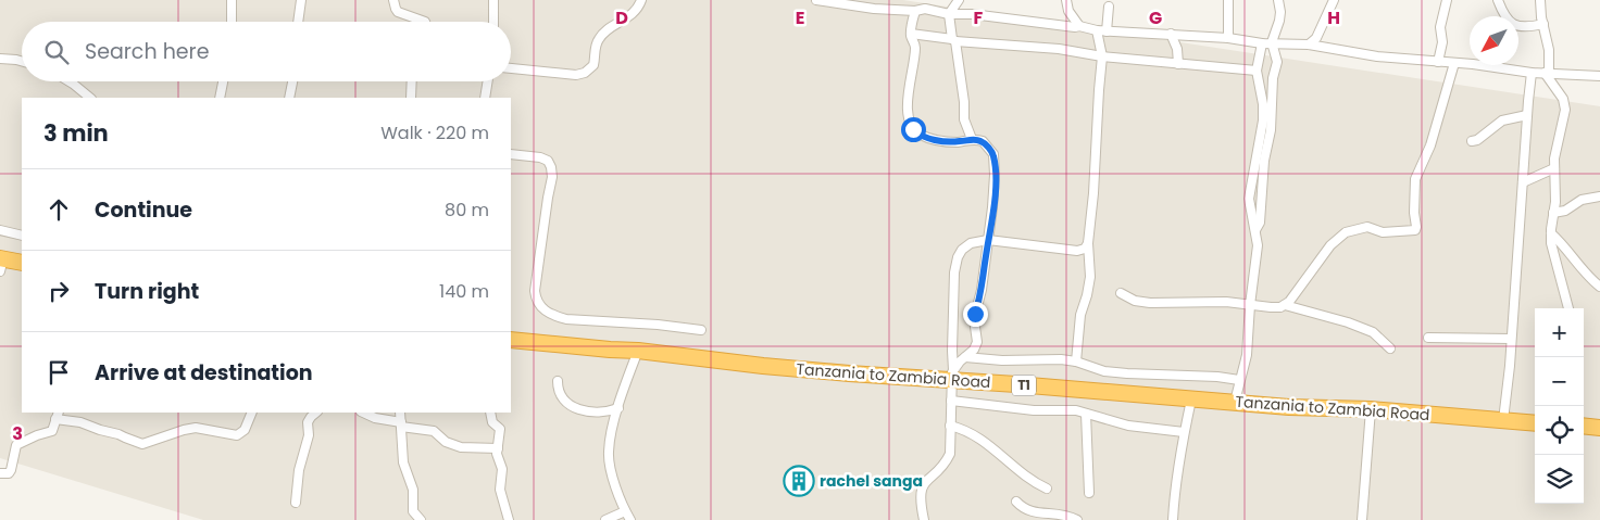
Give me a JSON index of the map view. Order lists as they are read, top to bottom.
{
  "streets": {
    "highway": ["Tanzania to Zambia Road", "T1"]
  },
  "places": {
    "building": ["rachel sanga"]
  },
  "north": "bottom left",
  "page": {
    "search": "Search here",
    "heading": ["3 min", "Walk · 220 m"],
    "list": [
      ["Continue", "80 m"],
      ["Turn right", "140 m"],
      "Arrive at destination"
    ],
    "map_buttons": ["+", "−"]
  },
  "grid": {
    "columns": [
      "D",
      "E",
      "F",
      "G",
      "H"
    ],
    "rows": ["3"]
  }
}
